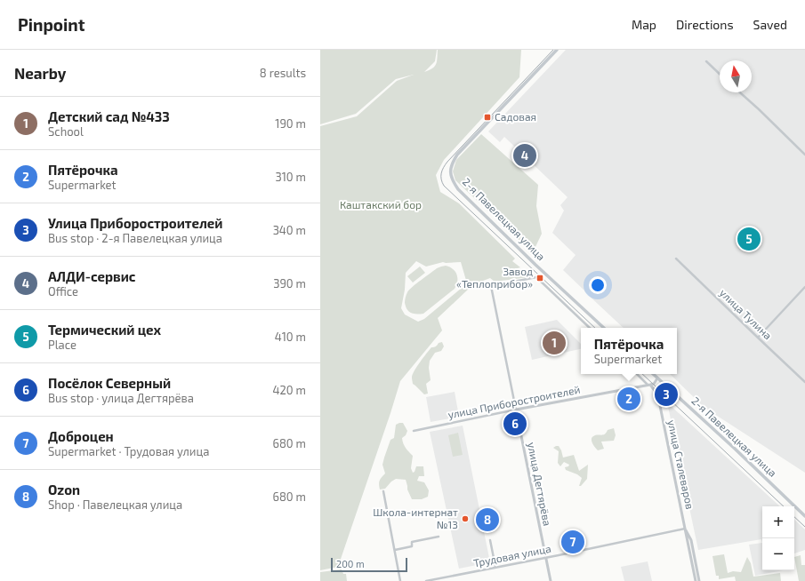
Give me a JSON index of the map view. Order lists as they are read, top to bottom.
{
  "streets": {
    "main road": ["2-я Павелецкая улица"],
    "street": [
      "улица Тулина",
      "улица Приборостроителей",
      "улица Сталеваров",
      "улица Дегтярёва",
      "Трудовая улица"
    ]
  },
  "crossings": [
    ["улица Приборостроителей", "улица Сталеваров"],
    ["улица Приборостроителей", "улица Дегтярёва"],
    ["улица Сталеваров", "Трудовая улица"],
    ["улица Дегтярёва", "Трудовая улица"]
  ],
  "parks": ["Каштакский бор"],
  "places": {
    "transit": ["Садовая", "Завод «Теплоприбор»"],
    "other": ["Школа-интернат №13"]
  },
  "scale_bar": "200 m",
  "north": "top",
  "page": {
    "header": "Pinpoint",
    "nav": ["Map", "Directions", "Saved"],
    "heading": ["Nearby", "8 results"],
    "list": [
      {
        "mark": "1",
        "name": "Детский сад №433",
        "note": "School",
        "value": "190 m"
      },
      {
        "mark": "2",
        "name": "Пятёрочка",
        "note": "Supermarket",
        "value": "310 m"
      },
      {
        "mark": "3",
        "name": "Улица Приборостроителей",
        "note": "Bus stop · 2-я Павелецкая улица",
        "value": "340 m"
      },
      {
        "mark": "4",
        "name": "АЛДИ-сервис",
        "note": "Office",
        "value": "390 m"
      },
      {
        "mark": "5",
        "name": "Термический цех",
        "note": "Place",
        "value": "410 m"
      },
      {
        "mark": "6",
        "name": "Посёлок Северный",
        "note": "Bus stop · улица Дегтярёва",
        "value": "420 m"
      },
      {
        "mark": "7",
        "name": "Доброцен",
        "note": "Supermarket · Трудовая улица",
        "value": "680 m"
      },
      {
        "mark": "8",
        "name": "Ozon",
        "note": "Shop · Павелецкая улица",
        "value": "680 m"
      }
    ],
    "pins": [
      "4",
      "5",
      "1",
      "3",
      "2",
      "6",
      "8",
      "7"
    ],
    "popup": ["Пятёрочка", "Supermarket"],
    "map_buttons": ["+", "−"],
    "scale": "200 m"
  }
}
